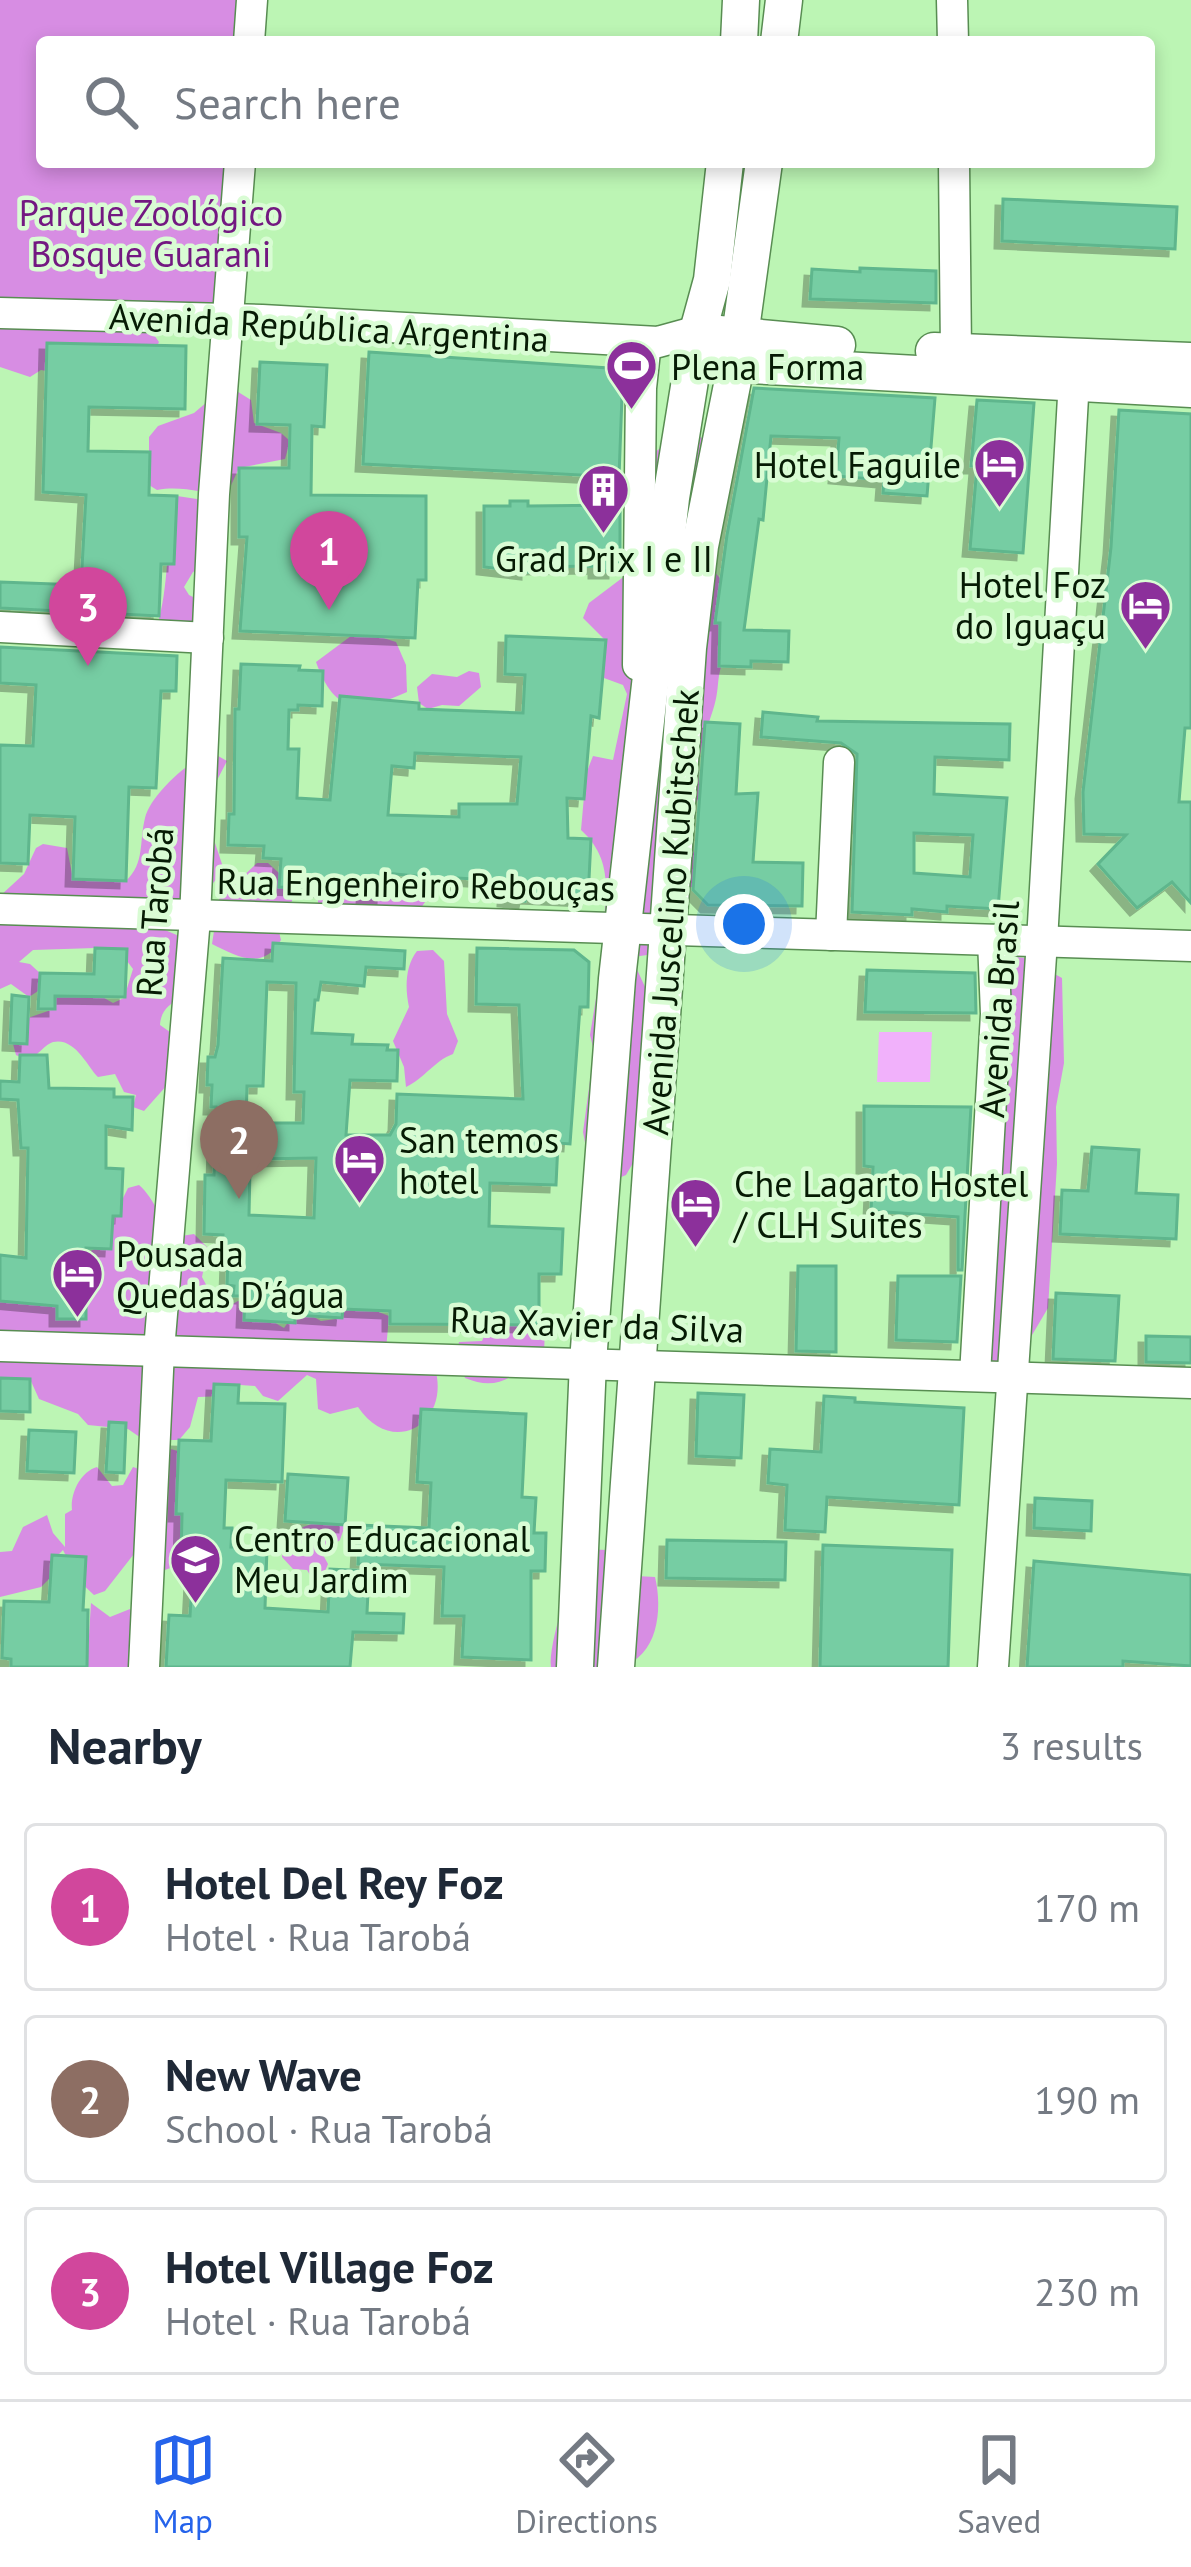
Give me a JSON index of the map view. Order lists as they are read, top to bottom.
{
  "streets": {
    "main road": ["Avenida República Argentina", "Avenida Juscelino Kubitschek"],
    "street": [
      "Rua Engenheiro Rebouças",
      "Rua Tarobá",
      "Avenida Brasil",
      "Rua Xavier da Silva"
    ]
  },
  "crossings": [
    ["Avenida República Argentina", "Rua Tarobá"],
    ["Avenida República Argentina", "Avenida Juscelino Kubitschek"],
    ["Avenida República Argentina", "Avenida Brasil"],
    ["Rua Engenheiro Rebouças", "Rua Tarobá"],
    ["Rua Engenheiro Rebouças", "Avenida Juscelino Kubitschek"],
    ["Rua Engenheiro Rebouças", "Avenida Brasil"],
    ["Rua Tarobá", "Rua Xavier da Silva"],
    ["Avenida Juscelino Kubitschek", "Rua Xavier da Silva"],
    ["Avenida Brasil", "Rua Xavier da Silva"]
  ],
  "parks": ["Parque Zoológico Bosque Guarani"],
  "places": {
    "sports": ["Plena Forma"],
    "hotel": [
      "Hotel Faguile",
      "Hotel Foz do Iguaçu",
      "San temos hotel",
      "Che Lagarto Hostel / CLH Suites",
      "Pousada Quedas D'água"
    ],
    "building": ["Grad Prix I e II"],
    "school or university": ["Centro Educacional Meu Jardim"]
  },
  "page": {
    "search": "Search here",
    "pins": ["1", "3", "2"],
    "heading": ["Nearby", "3 results"],
    "list": [
      {
        "mark": "1",
        "name": "Hotel Del Rey Foz",
        "note": "Hotel · Rua Tarobá",
        "value": "170 m"
      },
      {
        "mark": "2",
        "name": "New Wave",
        "note": "School · Rua Tarobá",
        "value": "190 m"
      },
      {
        "mark": "3",
        "name": "Hotel Village Foz",
        "note": "Hotel · Rua Tarobá",
        "value": "230 m"
      }
    ],
    "nav": ["Map", "Directions", "Saved"]
  }
}
